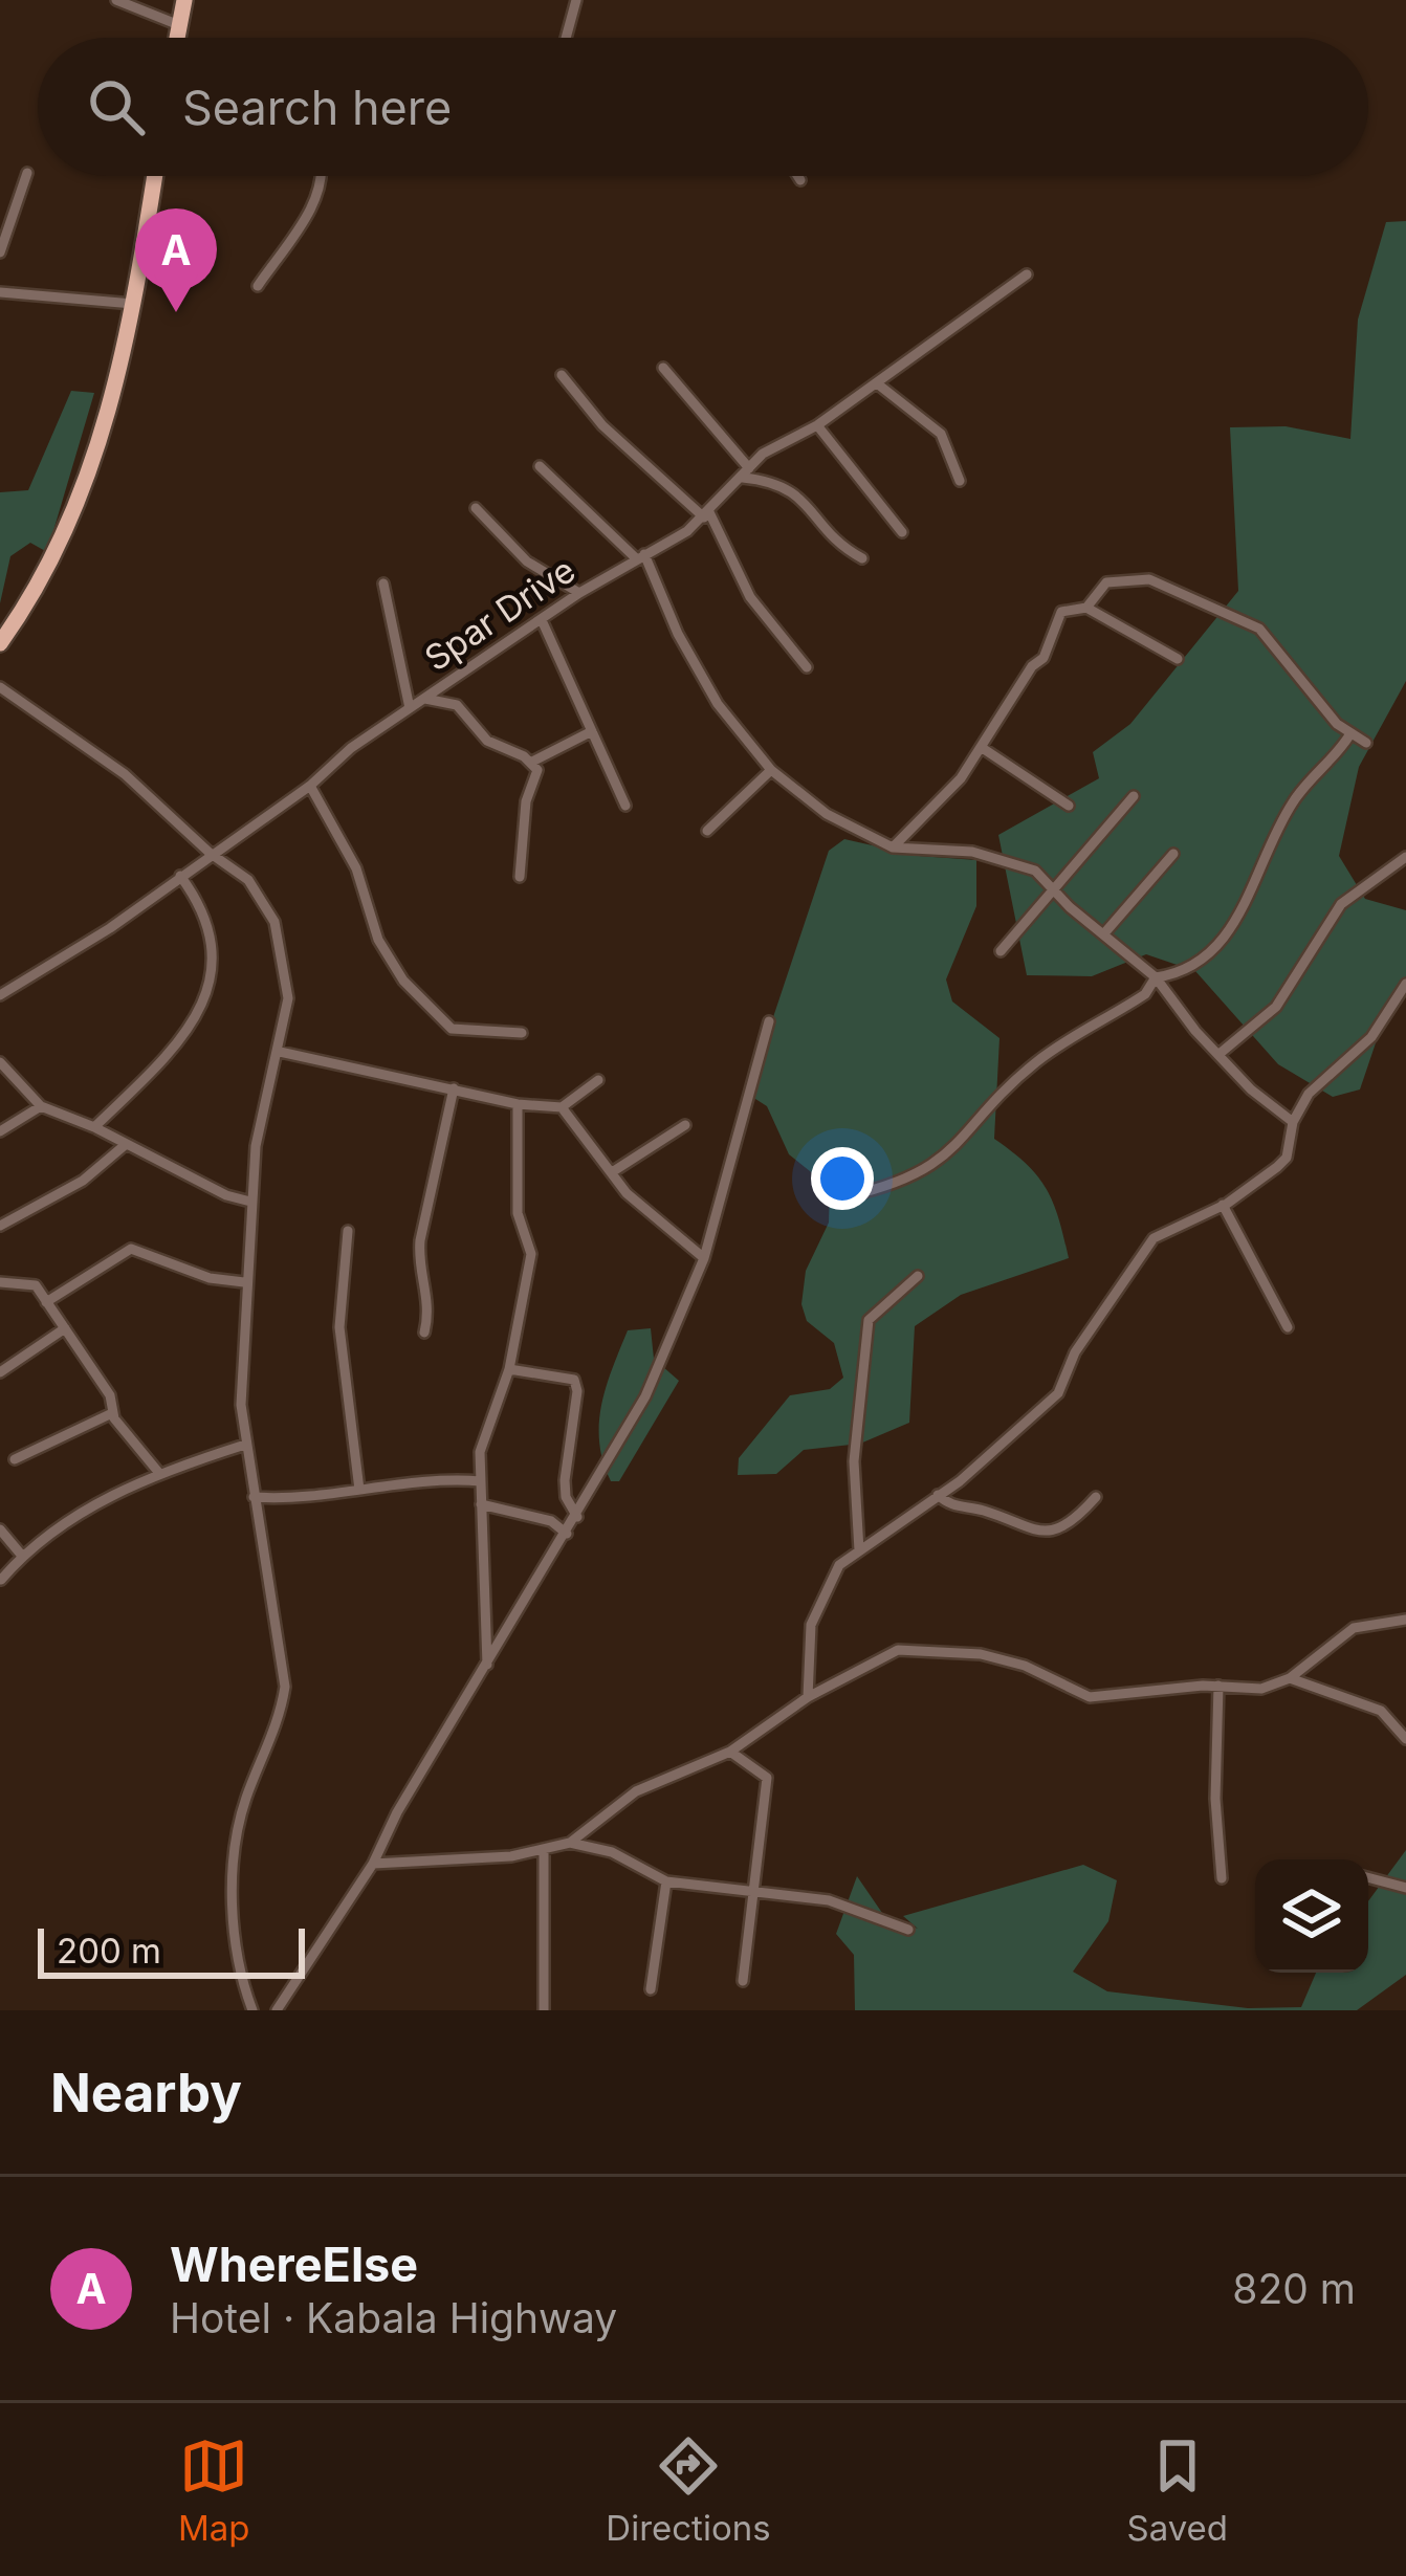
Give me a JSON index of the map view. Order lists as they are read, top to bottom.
{
  "streets": {
    "street": ["Spar Drive"]
  },
  "scale_bar": "200 m",
  "page": {
    "search": "Search here",
    "pins": "A",
    "scale": "200 m",
    "heading": "Nearby",
    "list": [
      {
        "mark": "A",
        "name": "WhereElse",
        "note": "Hotel · Kabala Highway",
        "value": "820 m"
      }
    ],
    "nav": ["Map", "Directions", "Saved"]
  }
}
